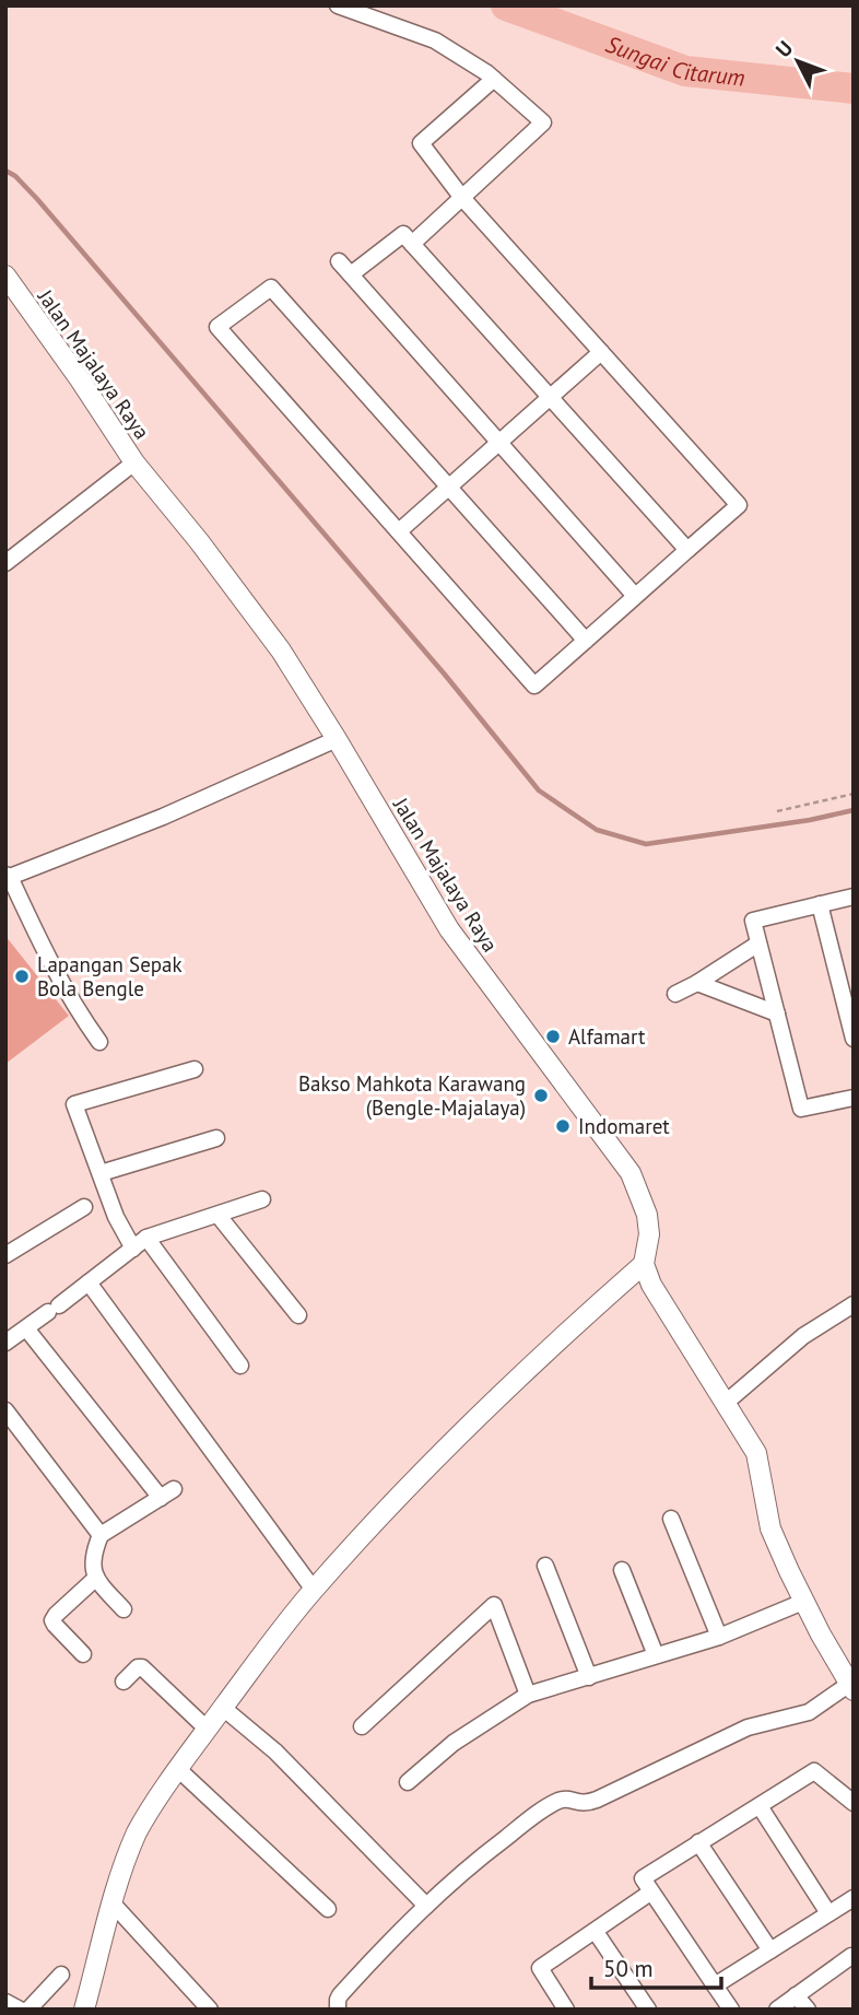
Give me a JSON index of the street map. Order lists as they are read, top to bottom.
{
  "streets": {
    "street": ["Jalan Majalaya Raya"]
  },
  "water": ["Sungai Citarum"],
  "places": [
    "Lapangan Sepak Bola Bengle",
    "Alfamart",
    "Bakso Mahkota Karawang (Bengle-Majalaya)",
    "Indomaret"
  ],
  "scale_bar": "50 m",
  "north": "top left"
}
